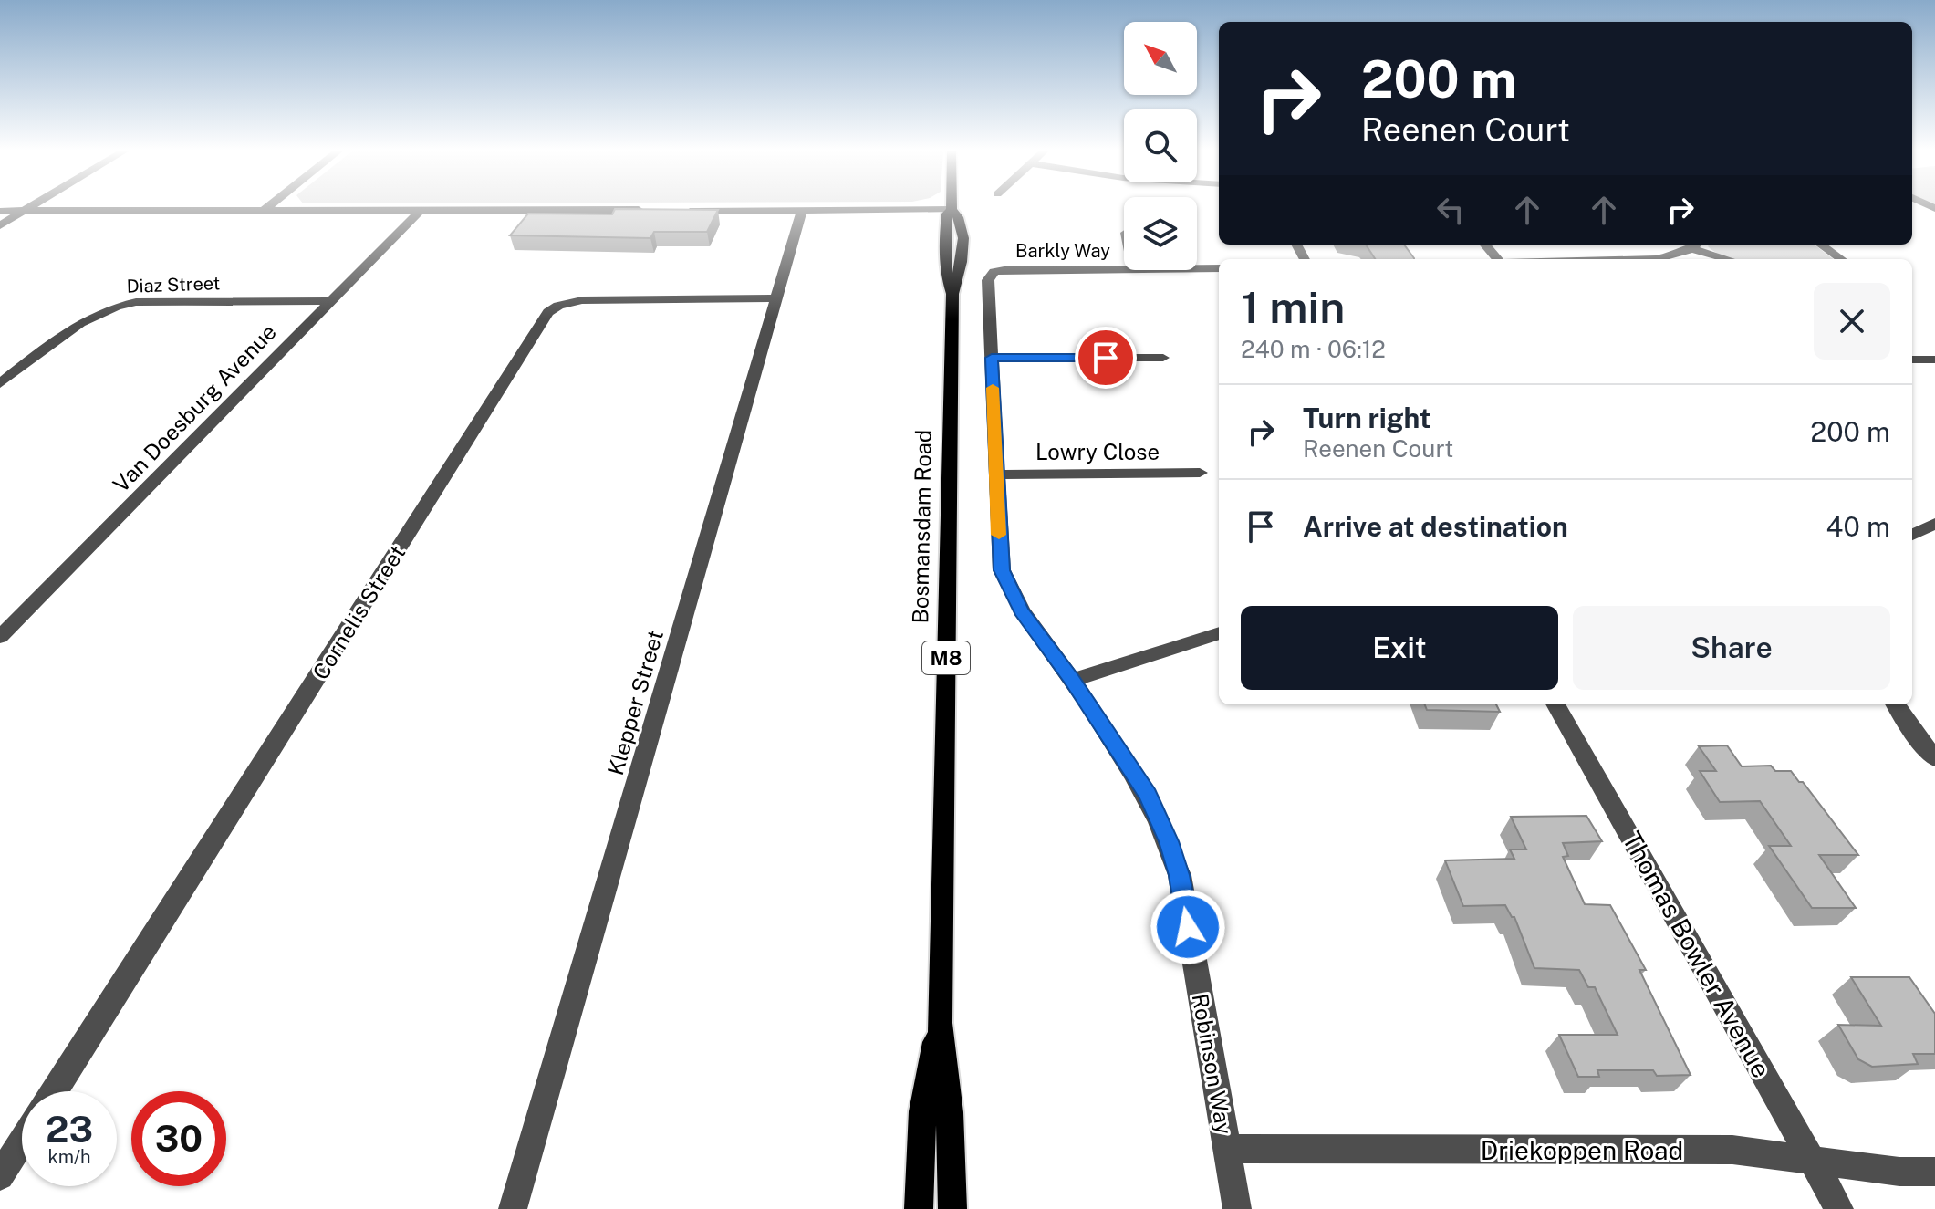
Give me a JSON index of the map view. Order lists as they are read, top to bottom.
{
  "streets": {
    "main road": ["Bosmansdam Road", "M8"],
    "street": [
      "Barkly Way",
      "Diaz Street",
      "Van Doesburg Avenue",
      "Lowry Close",
      "Cornelis Street",
      "Klepper Street",
      "Thomas Bowler Avenue",
      "Robinson Way",
      "Driekoppen Road"
    ]
  },
  "crossings": [
    ["Barkly Way", "Robinson Way"],
    ["Diaz Street", "Van Doesburg Avenue"],
    ["Lowry Close", "Robinson Way"],
    ["Cornelis Street", "Klepper Street"],
    ["Thomas Bowler Avenue", "Driekoppen Road"],
    ["Robinson Way", "Driekoppen Road"]
  ],
  "north": "top left",
  "page": {
    "turn": ["200 m", "Reenen Court"],
    "heading": ["1 min", "240 m · 06:12"],
    "list": [
      {
        "name": "Turn right",
        "note": "Reenen Court",
        "value": "200 m"
      },
      {
        "name": "Arrive at destination",
        "value": "40 m"
      }
    ],
    "buttons": ["Exit", "Share"],
    "speed": "23 km/h",
    "limit": "30"
  }
}
